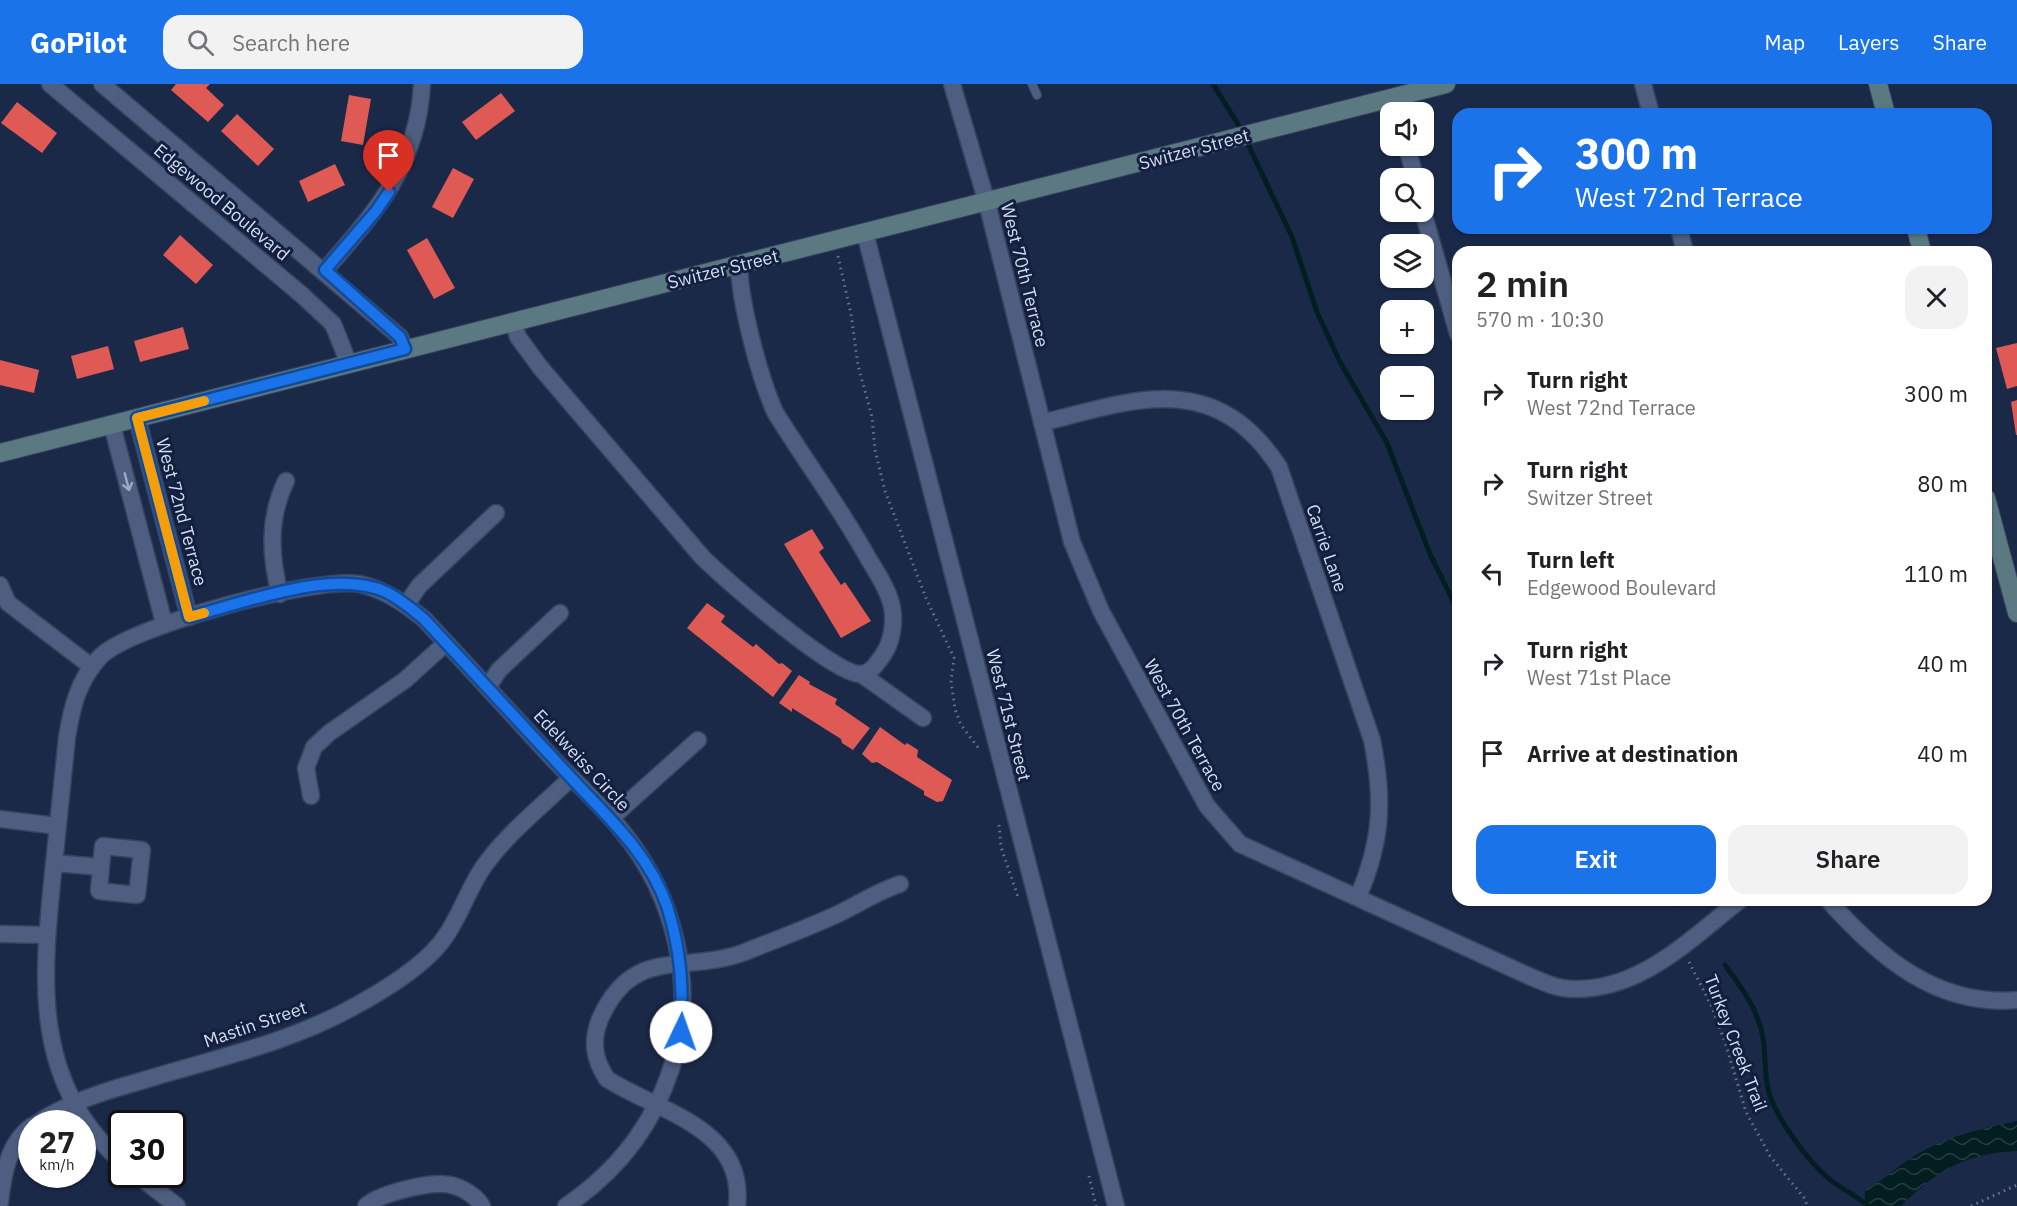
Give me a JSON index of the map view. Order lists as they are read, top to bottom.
{
  "streets": {
    "street": [
      "Switzer Street",
      "Edgewood Boulevard",
      "West 70th Terrace",
      "West 72nd Terrace",
      "Carrie Lane",
      "West 71st Street",
      "Edelweiss Circle",
      "Mastin Street"
    ],
    "path": ["Turkey Creek Trail"]
  },
  "crossings": [
    ["Switzer Street", "Edgewood Boulevard"],
    ["Switzer Street", "West 70th Terrace"],
    ["Switzer Street", "West 72nd Terrace"],
    ["Switzer Street", "West 71st Street"],
    ["West 70th Terrace", "Carrie Lane"],
    ["West 70th Terrace", "Turkey Creek Trail"],
    ["West 72nd Terrace", "Edelweiss Circle"],
    ["Edelweiss Circle", "Mastin Street"]
  ],
  "page": {
    "header": "GoPilot",
    "search": "Search here",
    "nav": ["Map", "Layers", "Share"],
    "map_buttons": ["+", "−"],
    "turn": ["300 m", "West 72nd Terrace"],
    "heading": ["2 min", "570 m · 10:30"],
    "list": [
      {
        "name": "Turn right",
        "note": "West 72nd Terrace",
        "value": "300 m"
      },
      {
        "name": "Turn right",
        "note": "Switzer Street",
        "value": "80 m"
      },
      {
        "name": "Turn left",
        "note": "Edgewood Boulevard",
        "value": "110 m"
      },
      {
        "name": "Turn right",
        "note": "West 71st Place",
        "value": "40 m"
      },
      {
        "name": "Arrive at destination",
        "value": "40 m"
      }
    ],
    "buttons": ["Exit", "Share"],
    "speed": "27 km/h",
    "limit": "30"
  }
}
